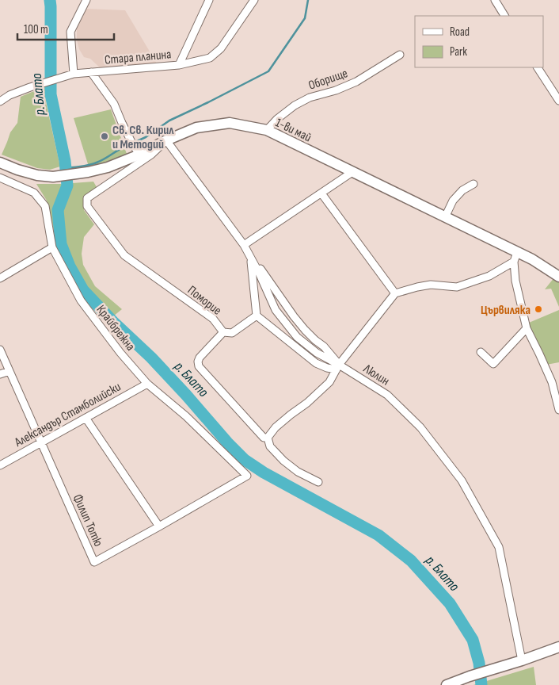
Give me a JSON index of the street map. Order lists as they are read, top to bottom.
{
  "streets": {
    "street": [
      "Стара планина",
      "Оборище",
      "1-ви май",
      "Поморие",
      "Крайбрежна",
      "Люлин",
      "Александър Стамболийски",
      "Филип Тотю"
    ]
  },
  "crossings": [
    ["Оборище", "1-ви май"],
    ["1-ви май", "Поморие"],
    ["1-ви май", "Люлин"],
    ["Поморие", "Люлин"],
    ["Крайбрежна", "Александър Стамболийски"],
    ["Крайбрежна", "Филип Тотю"],
    ["Александър Стамболийски", "Филип Тотю"]
  ],
  "water": ["р. Блато"],
  "places": ["Св. Св. Кирил и Методий", "Цървиляка"],
  "legend": ["Road", "Park"],
  "scale_bar": "100 m"
}
